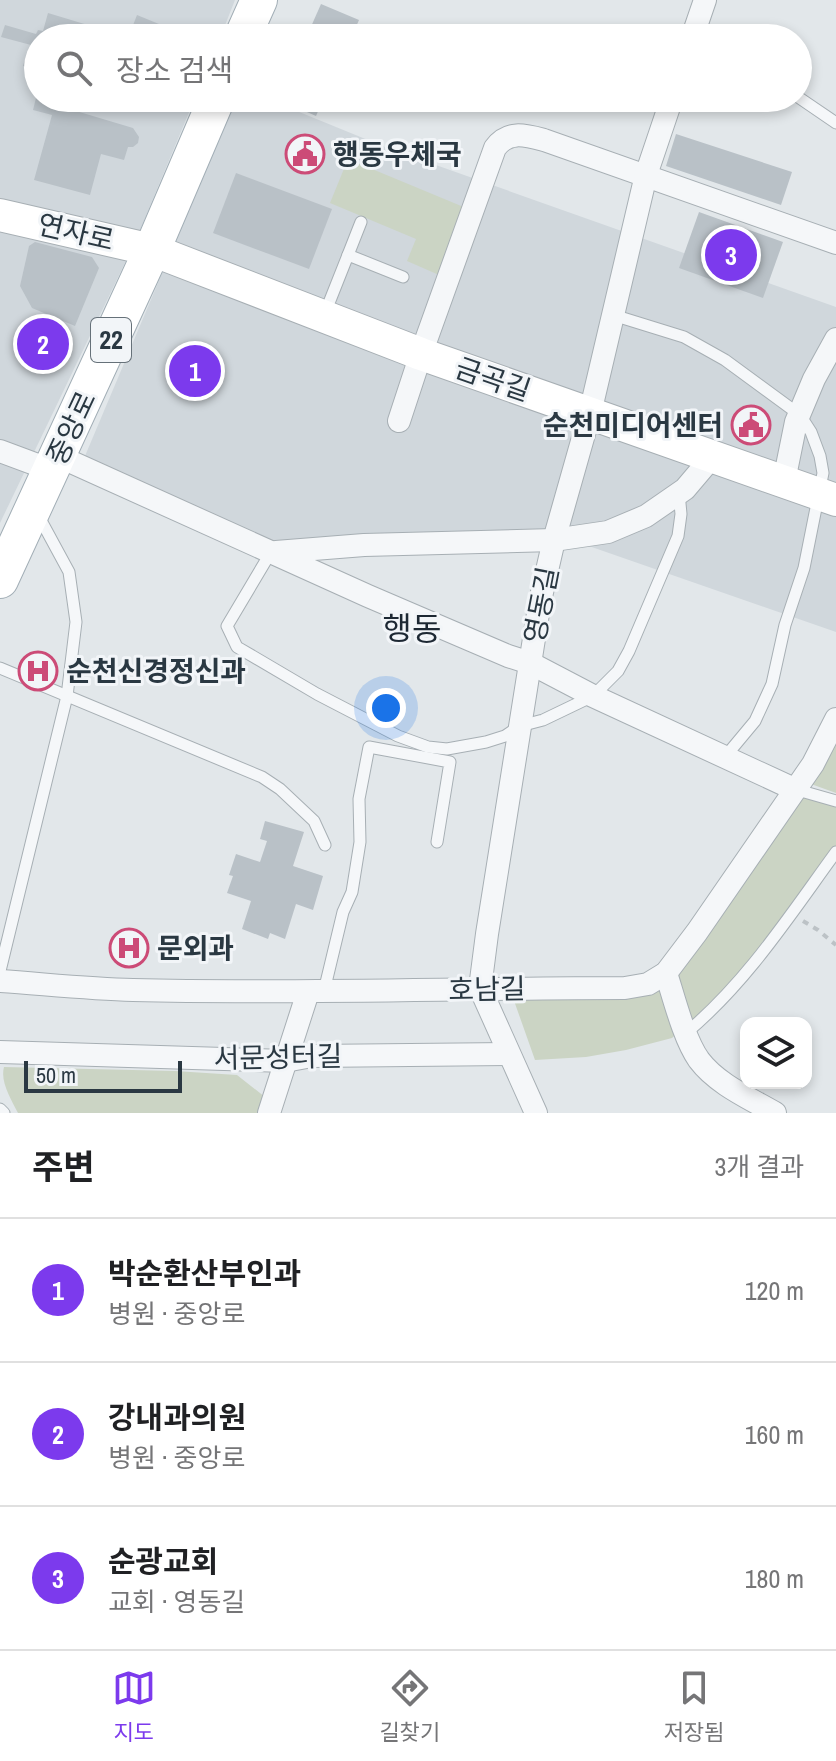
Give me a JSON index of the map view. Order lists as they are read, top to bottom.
{
  "streets": {
    "main road": ["22", "중앙로"],
    "street": [
      "연자로",
      "금곡길",
      "영동길",
      "호남길",
      "서문성터길"
    ]
  },
  "crossings": [
    ["연자로", "금곡길"],
    ["연자로", "중앙로"],
    ["금곡길", "중앙로"],
    ["금곡길", "영동길"],
    ["영동길", "호남길"]
  ],
  "districts": ["행동"],
  "places": {
    "public building": ["행동우체국", "순천미디어센터"],
    "hospital": ["순천신경정신과", "문외과"]
  },
  "scale_bar": "50 m",
  "page": {
    "search": "장소 검색",
    "pins": ["3", "2", "1"],
    "scale": "50 m",
    "heading": ["주변", "3개 결과"],
    "list": [
      {
        "mark": "1",
        "name": "박순환산부인과",
        "note": "병원 · 중앙로",
        "value": "120 m"
      },
      {
        "mark": "2",
        "name": "강내과의원",
        "note": "병원 · 중앙로",
        "value": "160 m"
      },
      {
        "mark": "3",
        "name": "순광교회",
        "note": "교회 · 영동길",
        "value": "180 m"
      }
    ],
    "nav": ["지도", "길찾기", "저장됨"]
  }
}
